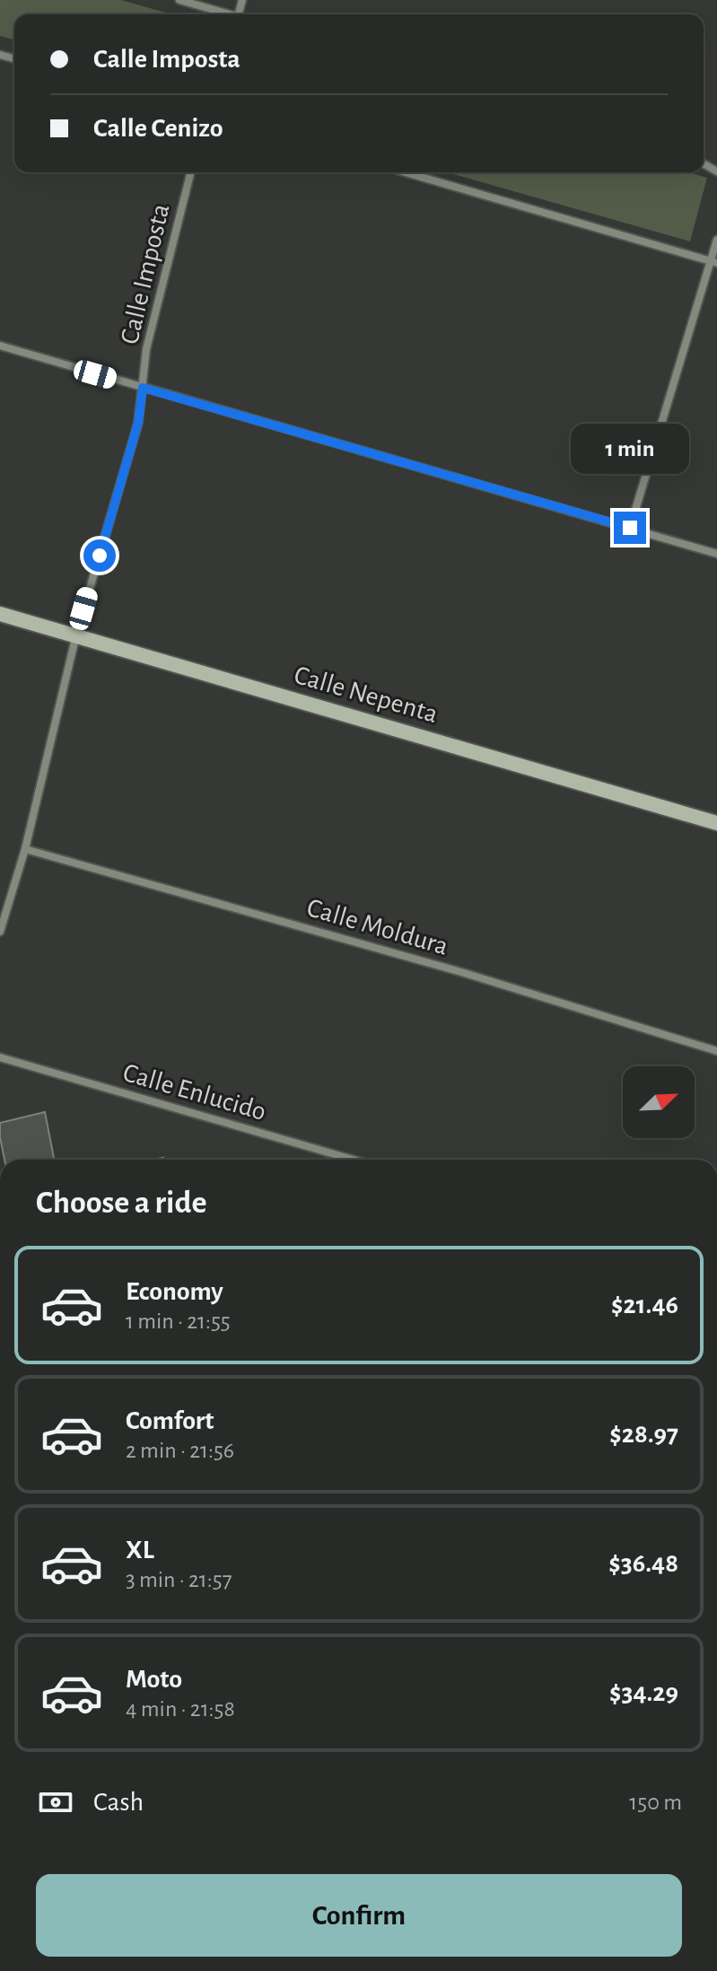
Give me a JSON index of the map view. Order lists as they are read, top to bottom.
{
  "streets": {
    "street": [
      "Calle Imposta",
      "Calle Nepenta",
      "Calle Moldura",
      "Calle Enlucido"
    ]
  },
  "crossings": [
    ["Calle Imposta", "Calle Nepenta"],
    ["Calle Imposta", "Calle Moldura"]
  ],
  "north": "top right",
  "page": {
    "banner": ["Calle Imposta", "Calle Cenizo"],
    "bubble": "1 min",
    "heading": "Choose a ride",
    "list": [
      {
        "name": "Economy",
        "note": "1 min · 21:55",
        "value": "$21.46"
      },
      {
        "name": "Comfort",
        "note": "2 min · 21:56",
        "value": "$28.97"
      },
      {
        "name": "XL",
        "note": "3 min · 21:57",
        "value": "$36.48"
      },
      {
        "name": "Moto",
        "note": "4 min · 21:58",
        "value": "$34.29"
      }
    ],
    "pay": ["Cash", "150 m"],
    "buttons": "Confirm"
  }
}
